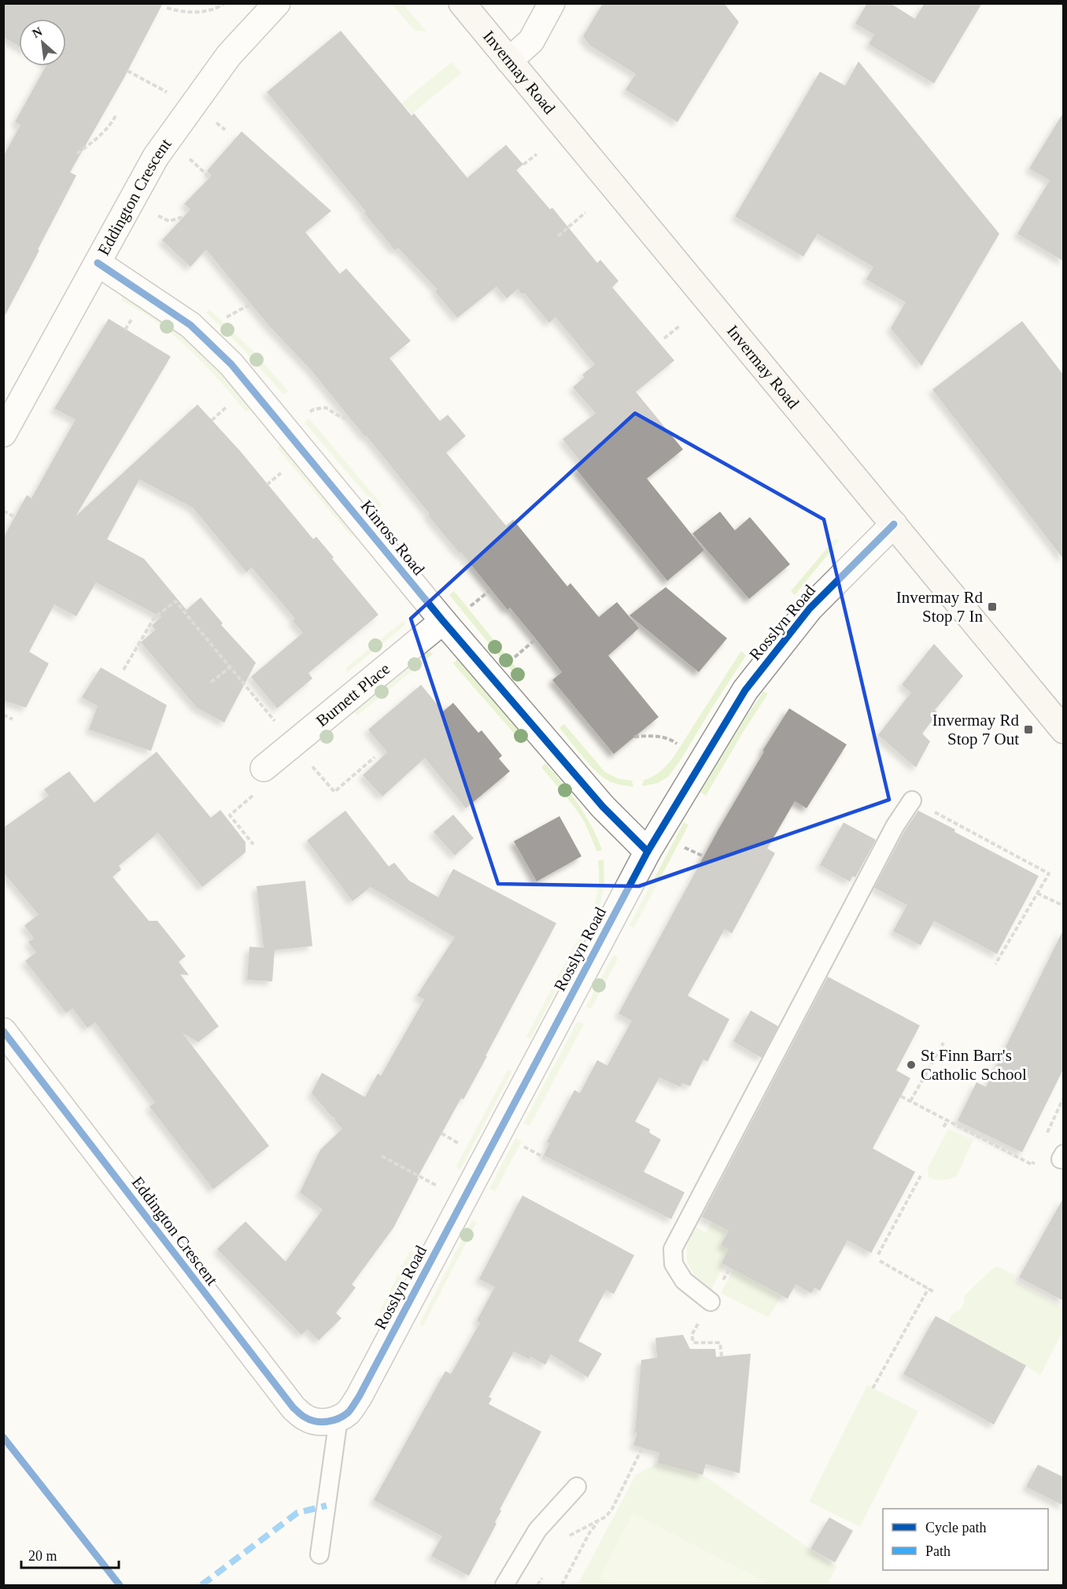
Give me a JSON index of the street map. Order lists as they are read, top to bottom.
{
  "streets": {
    "main road": ["Invermay Road"],
    "street": [
      "Eddington Crescent",
      "Kinross Road",
      "Rosslyn Road",
      "Burnett Place"
    ]
  },
  "crossings": [
    ["Invermay Road", "Rosslyn Road"],
    ["Eddington Crescent", "Kinross Road"],
    ["Eddington Crescent", "Rosslyn Road"],
    ["Kinross Road", "Rosslyn Road"],
    ["Kinross Road", "Burnett Place"]
  ],
  "places": {
    "transit": ["Invermay Rd Stop 7 In", "Invermay Rd Stop 7 Out"],
    "other": ["St Finn Barr's Catholic School"]
  },
  "legend": ["Cycle path", "Path"],
  "scale_bar": "20 m",
  "north": "top left"
}
